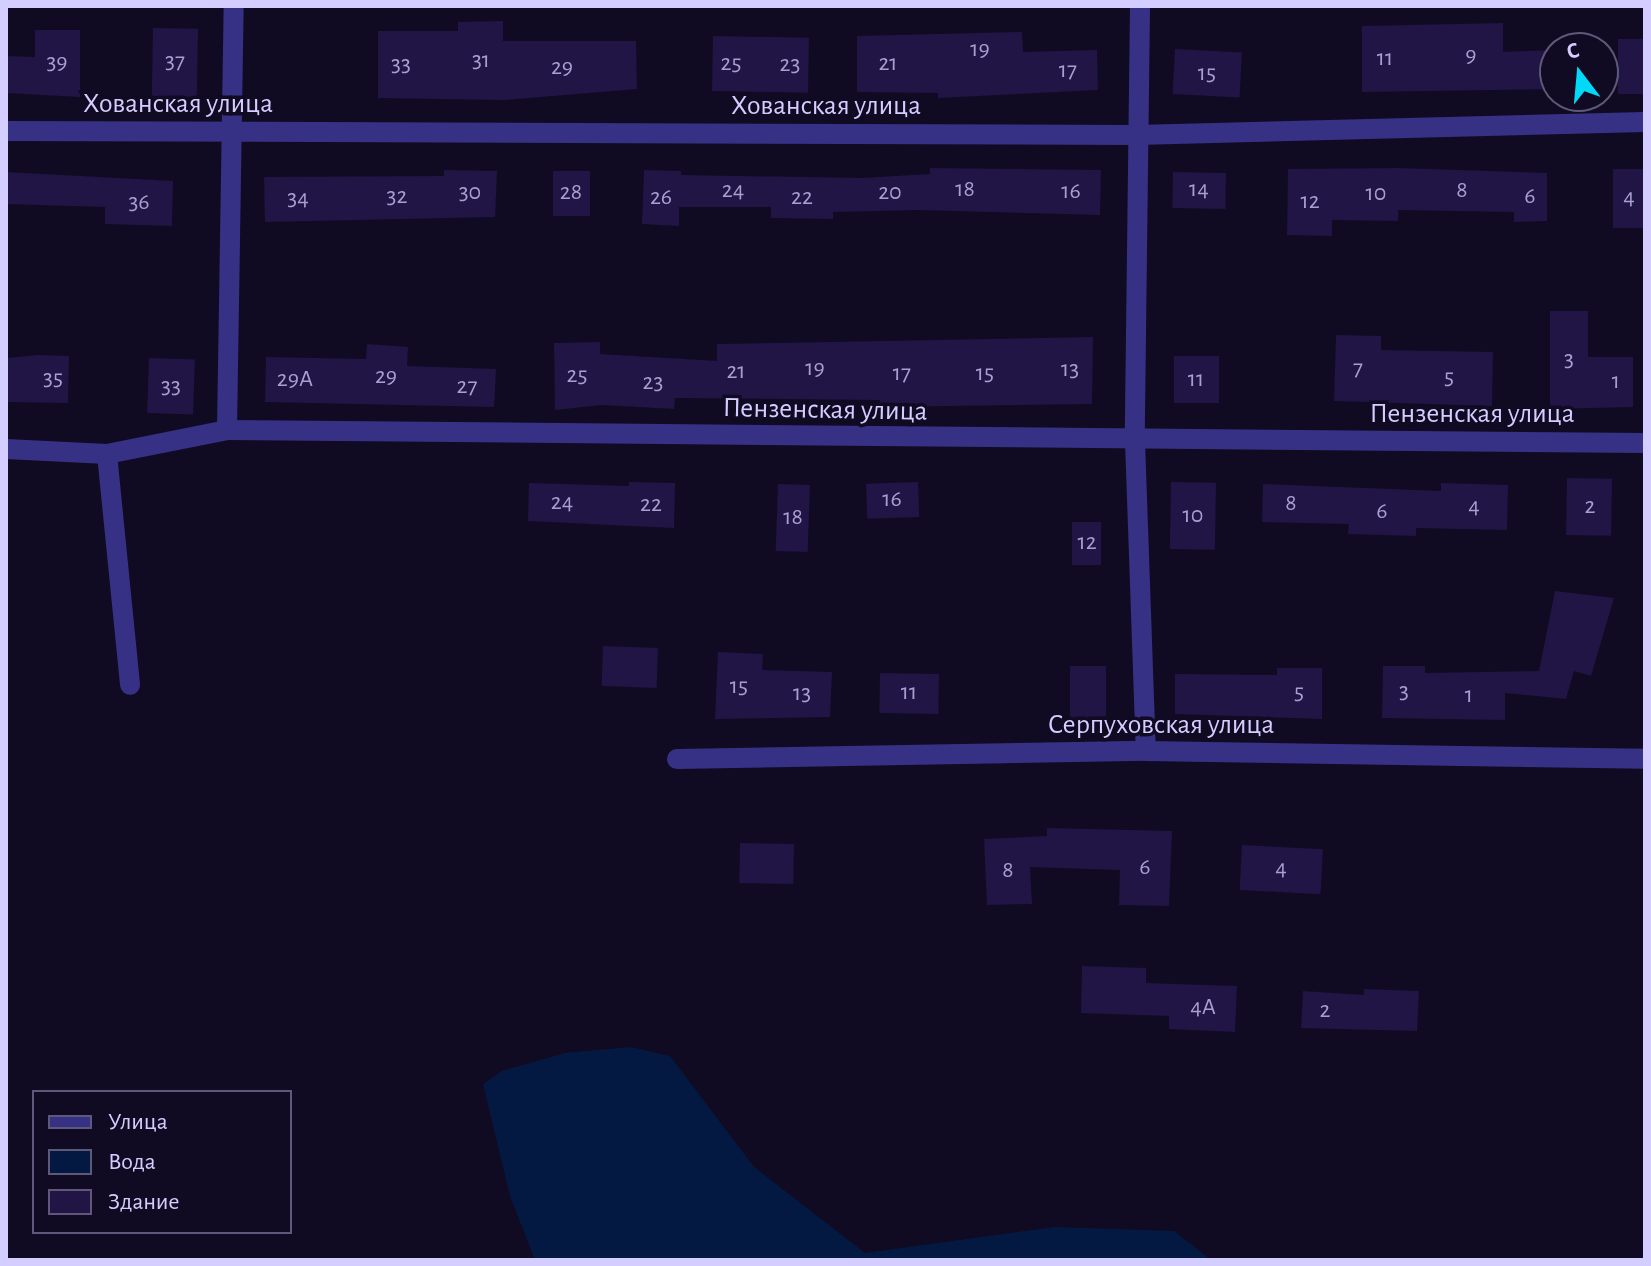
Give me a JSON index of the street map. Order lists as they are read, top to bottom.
{
  "streets": {
    "street": ["Хованская улица", "Пензенская улица", "Серпуховская улица"]
  },
  "house_numbers": [
    "19",
    "9",
    "11",
    "31",
    "37",
    "39",
    "25",
    "21",
    "33",
    "23",
    "29",
    "17",
    "15",
    "18",
    "14",
    "24",
    "8",
    "16",
    "30",
    "28",
    "20",
    "10",
    "32",
    "6",
    "26",
    "22",
    "4",
    "34",
    "12",
    "36",
    "3",
    "19",
    "7",
    "13",
    "21",
    "17",
    "15",
    "25",
    "29",
    "5",
    "35",
    "29А",
    "11",
    "1",
    "23",
    "33",
    "27",
    "16",
    "24",
    "8",
    "22",
    "4",
    "2",
    "6",
    "10",
    "18",
    "12",
    "15",
    "3",
    "11",
    "5",
    "13",
    "1",
    "6",
    "4",
    "8",
    "4А",
    "2"
  ],
  "legend": ["Улица", "Вода", "Здание"],
  "north": "top"
}
